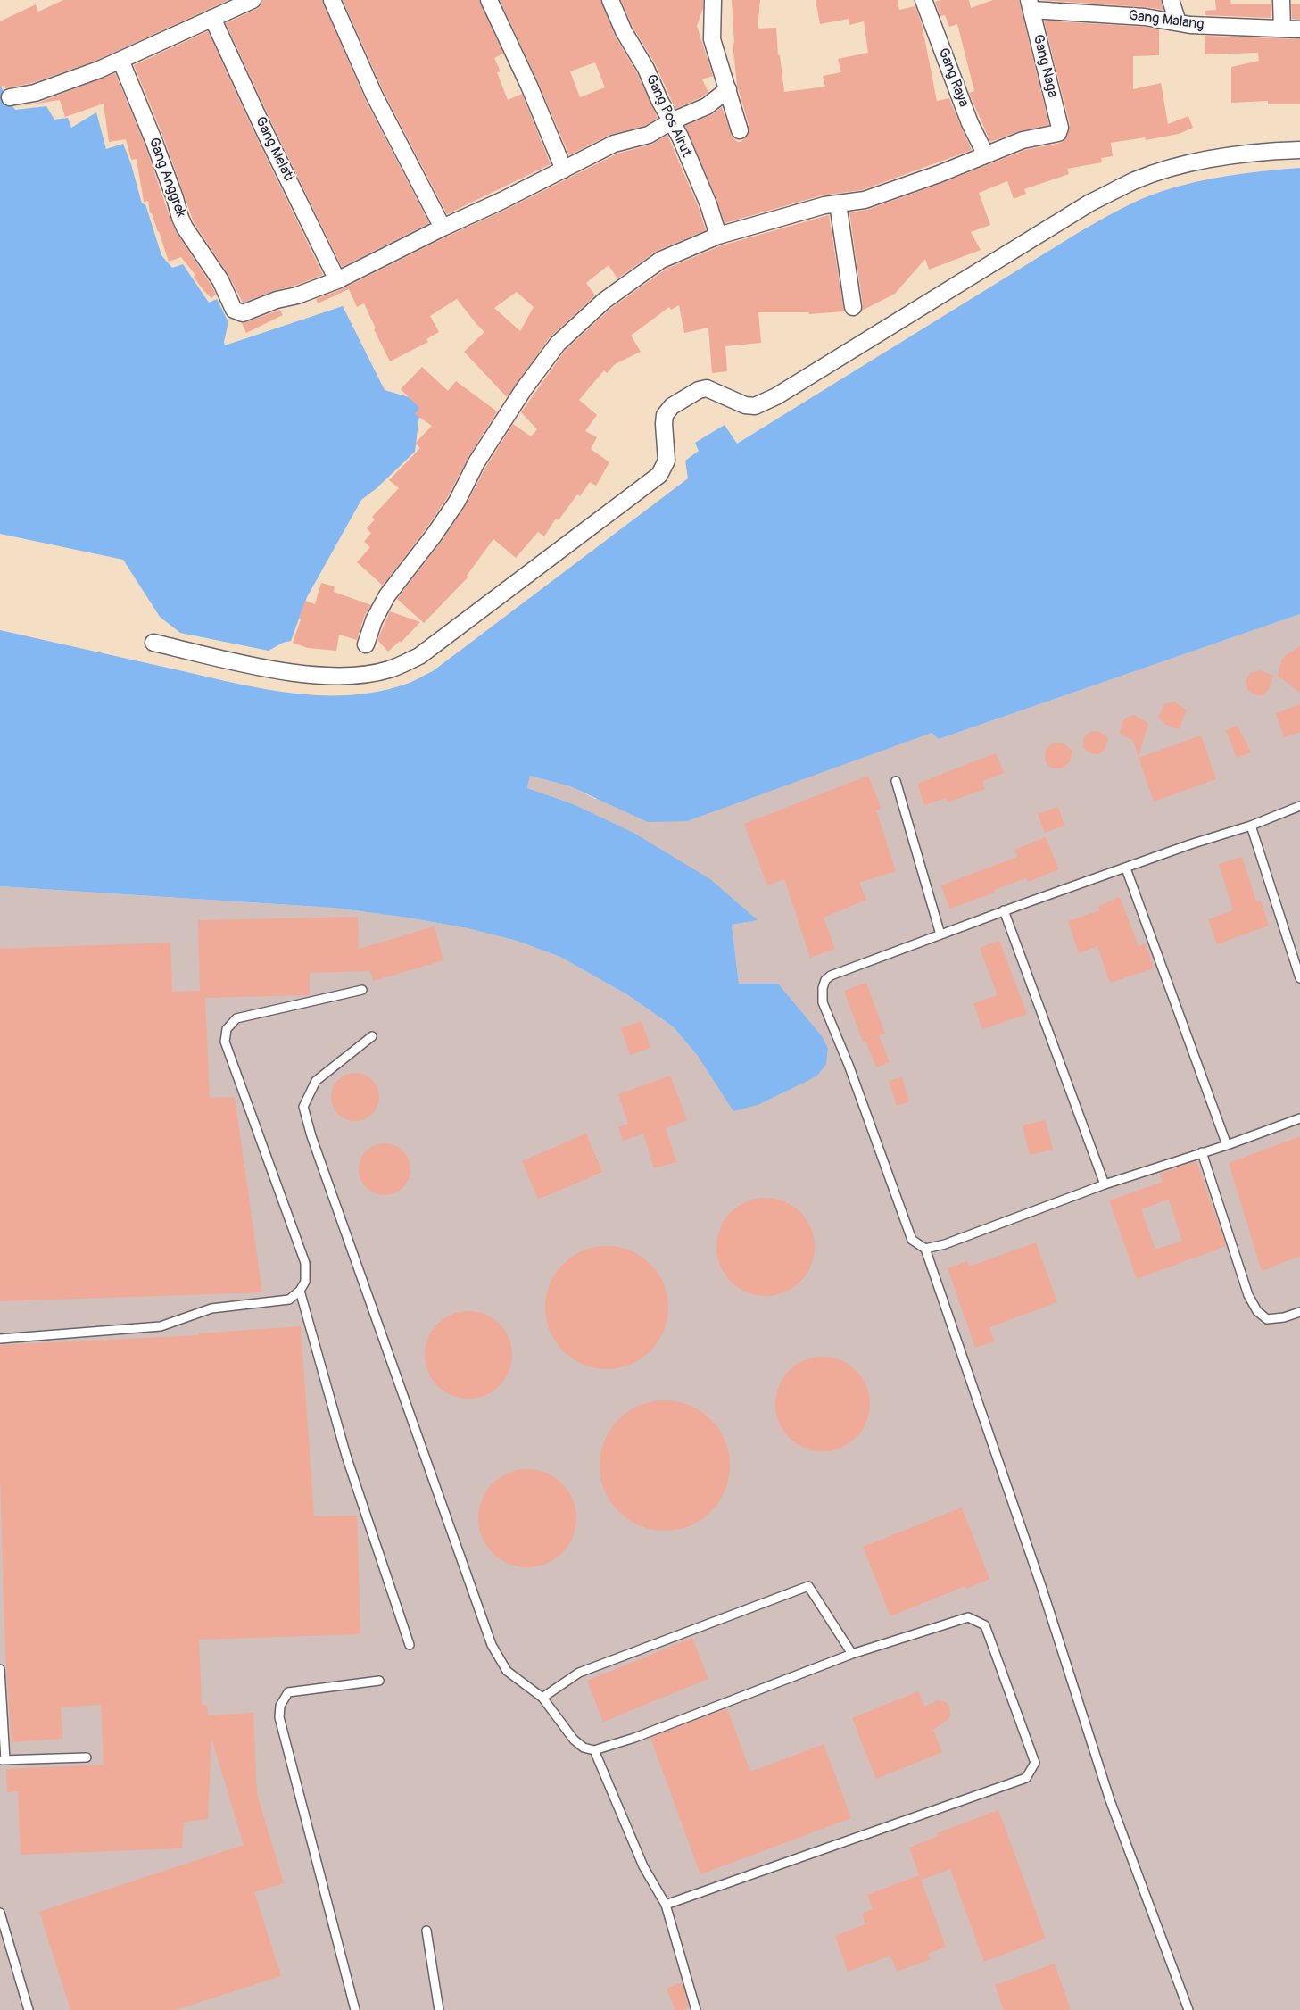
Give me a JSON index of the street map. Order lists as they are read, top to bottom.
{
  "streets": {
    "street": [
      "Gang Malang",
      "Gang Naga",
      "Gang Raya",
      "Gang Pos Airut",
      "Gang Melati",
      "Gang Anggrek"
    ]
  },
  "crossings": [
    ["Gang Malang", "Gang Naga"],
    ["Gang Naga", "Gang Raya"],
    ["Gang Melati", "Gang Anggrek"]
  ]
}
